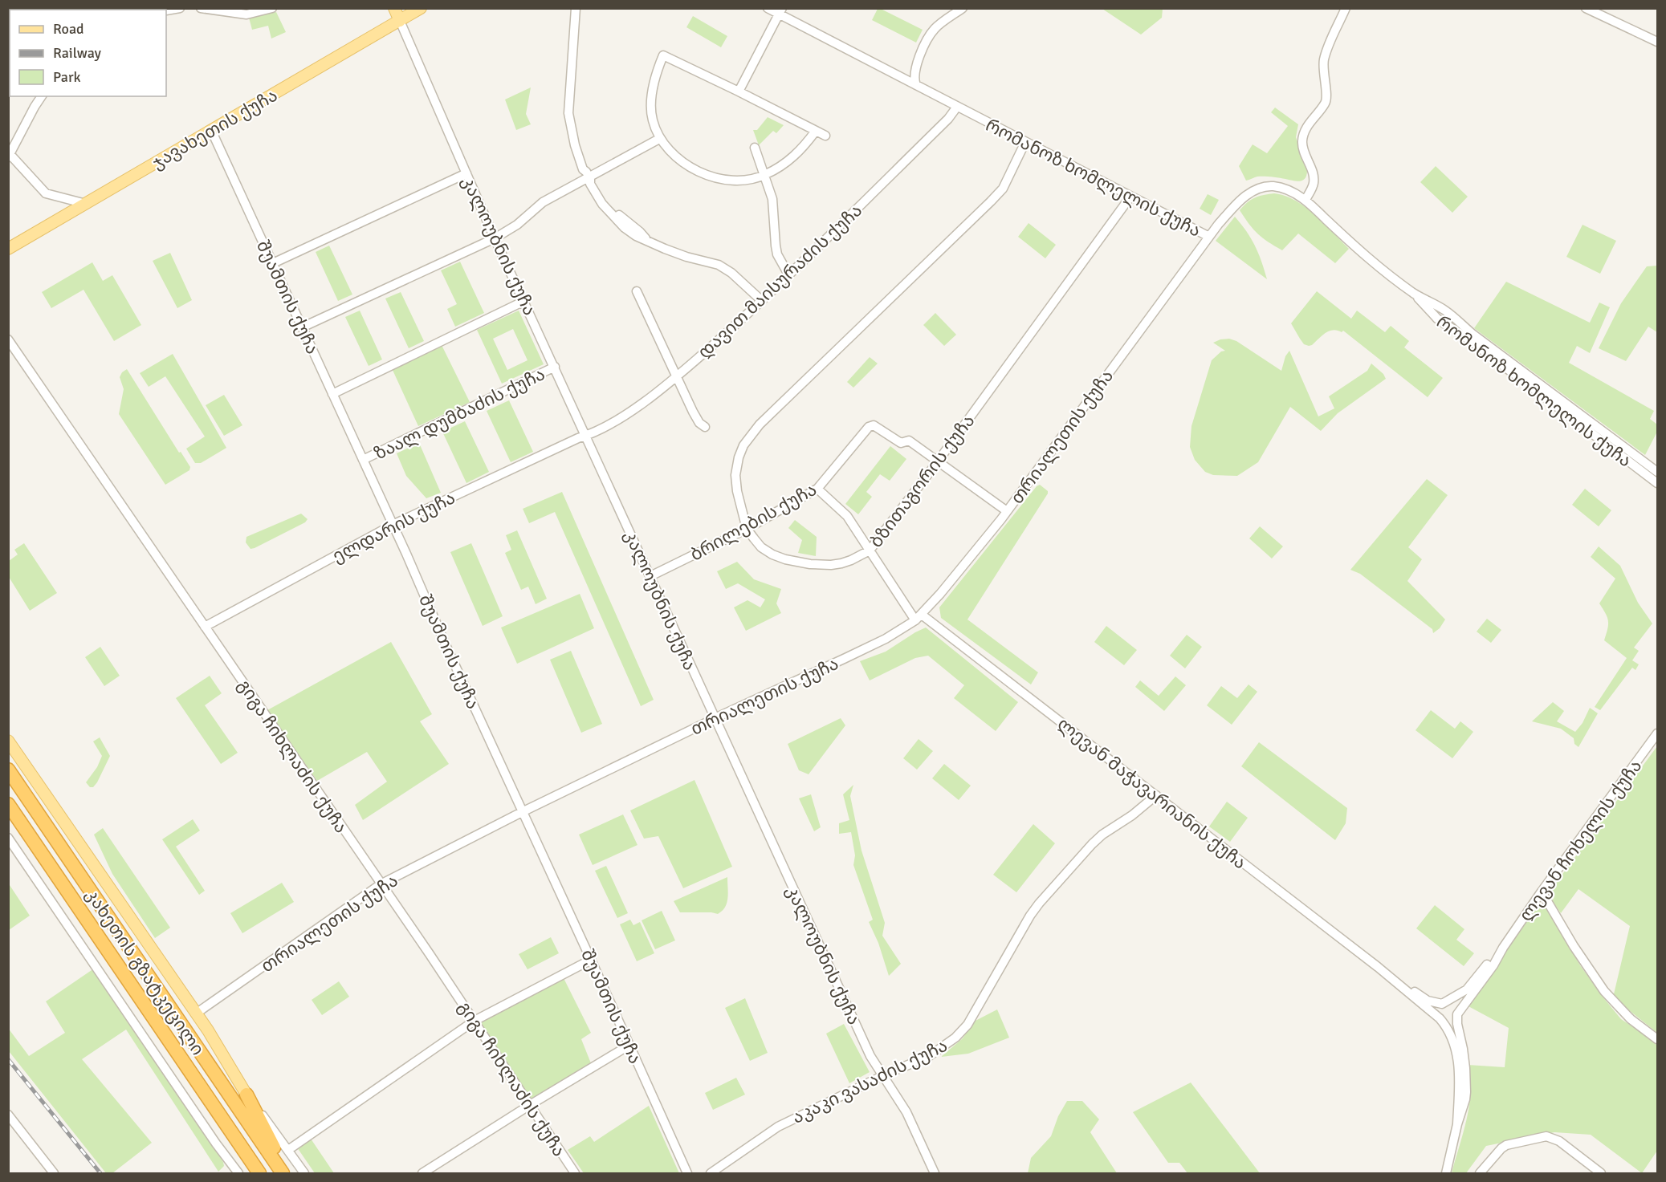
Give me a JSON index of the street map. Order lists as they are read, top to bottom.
{
  "streets": {
    "highway": ["კახეთის გზატკეცილი"],
    "main road": ["ჯავახეთის ქუჩა"],
    "street": [
      "რომანოზ ხომლელის ქუჩა",
      "კალოუბნის ქუჩა",
      "დავით მაისურაძის ქუჩა",
      "შუამთის ქუჩა",
      "ზაალ დუმბაძის ქუჩა",
      "თრიალეთის ქუჩა",
      "ბზითაგორის ქუჩა",
      "ბრილების ქუჩა",
      "ელდარის ქუჩა",
      "გიგა ჩიხლაძის ქუჩა",
      "ლევან მაჭავარიანის ქუჩა",
      "ლევან ჩოხელის ქუჩა",
      "აკაკი ვასაძის ქუჩა"
    ]
  },
  "crossings": [
    ["ჯავახეთის ქუჩა", "კალოუბნის ქუჩა"],
    ["ჯავახეთის ქუჩა", "შუამთის ქუჩა"],
    ["რომანოზ ხომლელის ქუჩა", "დავით მაისურაძის ქუჩა"],
    ["რომანოზ ხომლელის ქუჩა", "თრიალეთის ქუჩა"],
    ["რომანოზ ხომლელის ქუჩა", "ბზითაგორის ქუჩა"],
    ["კალოუბნის ქუჩა", "დავით მაისურაძის ქუჩა"],
    ["კალოუბნის ქუჩა", "ზაალ დუმბაძის ქუჩა"],
    ["კალოუბნის ქუჩა", "თრიალეთის ქუჩა"],
    ["კალოუბნის ქუჩა", "ბრილების ქუჩა"],
    ["კალოუბნის ქუჩა", "ელდარის ქუჩა"],
    ["კალოუბნის ქუჩა", "აკაკი ვასაძის ქუჩა"],
    ["დავით მაისურაძის ქუჩა", "ელდარის ქუჩა"],
    ["შუამთის ქუჩა", "ზაალ დუმბაძის ქუჩა"],
    ["შუამთის ქუჩა", "თრიალეთის ქუჩა"],
    ["შუამთის ქუჩა", "ელდარის ქუჩა"],
    ["თრიალეთის ქუჩა", "ბრილების ქუჩა"],
    ["თრიალეთის ქუჩა", "გიგა ჩიხლაძის ქუჩა"],
    ["თრიალეთის ქუჩა", "ლევან მაჭავარიანის ქუჩა"],
    ["ბზითაგორის ქუჩა", "ბრილების ქუჩა"],
    ["ბზითაგორის ქუჩა", "ლევან მაჭავარიანის ქუჩა"],
    ["ბრილების ქუჩა", "ლევან მაჭავარიანის ქუჩა"],
    ["ელდარის ქუჩა", "გიგა ჩიხლაძის ქუჩა"],
    ["ლევან მაჭავარიანის ქუჩა", "ლევან ჩოხელის ქუჩა"],
    ["ლევან მაჭავარიანის ქუჩა", "აკაკი ვასაძის ქუჩა"]
  ],
  "legend": ["Road", "Railway", "Park"]
}
